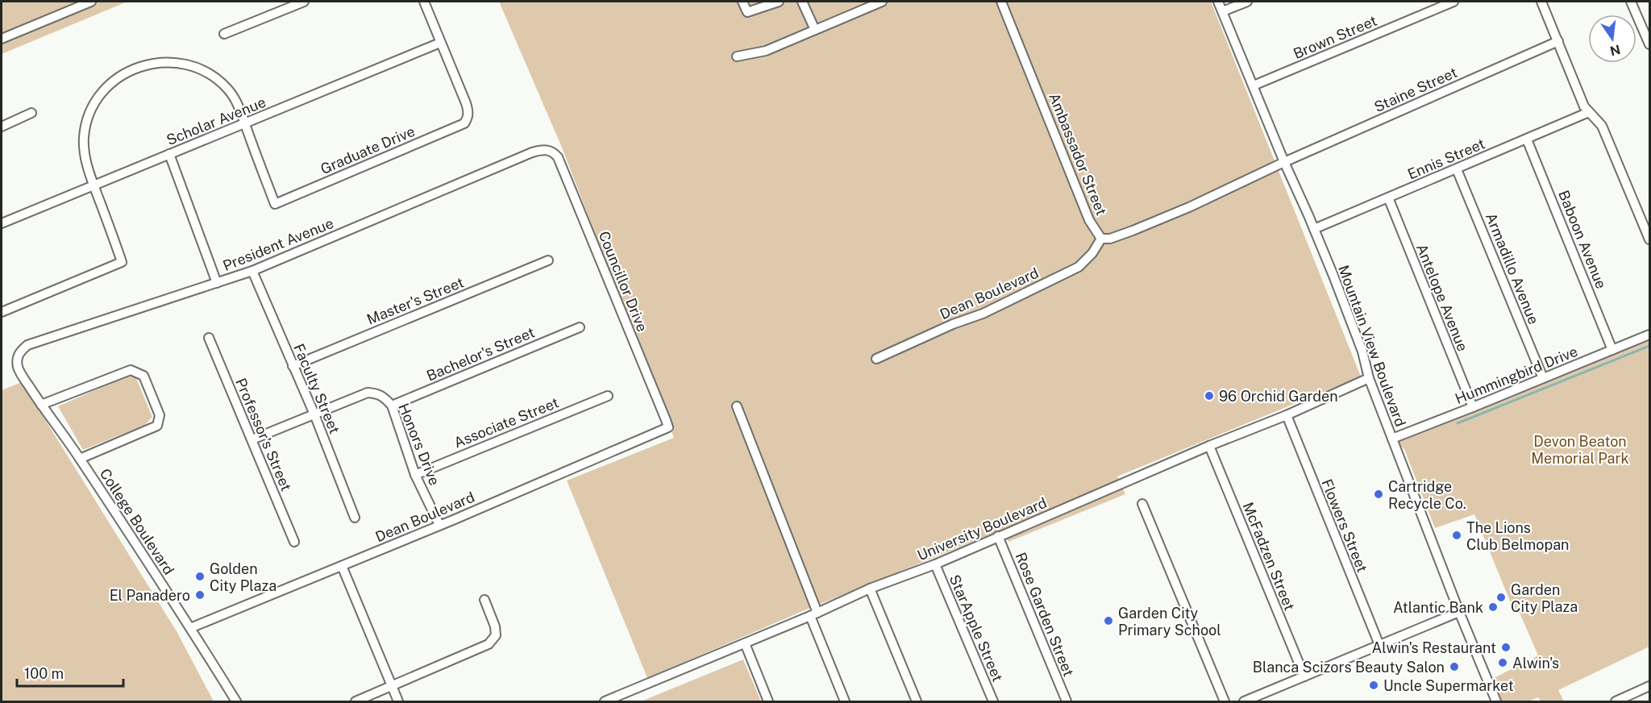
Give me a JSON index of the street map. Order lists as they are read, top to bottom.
{
  "streets": {
    "street": [
      "Brown Street",
      "Staine Street",
      "Scholar Avenue",
      "Graduate Drive",
      "Ambassador Street",
      "Ennis Street",
      "Baboon Avenue",
      "President Avenue",
      "Armadillo Avenue",
      "Councillor Drive",
      "Dean Boulevard",
      "Antelope Avenue",
      "Master's Street",
      "Mountain View Boulevard",
      "Bachelor's Street",
      "Hummingbird Drive",
      "Faculty Street",
      "Associate Street",
      "Professor's Street",
      "Honors Drive",
      "College Boulevard",
      "Flowers Street",
      "University Boulevard",
      "McFadzen Street",
      "Rose Garden Street",
      "StarApple Street"
    ]
  },
  "crossings": [
    ["Brown Street", "Mountain View Boulevard"],
    ["Staine Street", "Mountain View Boulevard"],
    ["Scholar Avenue", "Graduate Drive"],
    ["Ambassador Street", "Dean Boulevard"],
    ["Ennis Street", "Baboon Avenue"],
    ["Ennis Street", "Armadillo Avenue"],
    ["Ennis Street", "Antelope Avenue"],
    ["Ennis Street", "Mountain View Boulevard"],
    ["Baboon Avenue", "Hummingbird Drive"],
    ["President Avenue", "Councillor Drive"],
    ["President Avenue", "Faculty Street"],
    ["President Avenue", "College Boulevard"],
    ["Armadillo Avenue", "Hummingbird Drive"],
    ["Councillor Drive", "Dean Boulevard"],
    ["Dean Boulevard", "Honors Drive"],
    ["Dean Boulevard", "College Boulevard"],
    ["Antelope Avenue", "Hummingbird Drive"],
    ["Master's Street", "Faculty Street"],
    ["Mountain View Boulevard", "Hummingbird Drive"],
    ["Mountain View Boulevard", "University Boulevard"],
    ["Bachelor's Street", "Honors Drive"],
    ["Faculty Street", "Honors Drive"],
    ["Associate Street", "Honors Drive"],
    ["Professor's Street", "Honors Drive"],
    ["Flowers Street", "University Boulevard"],
    ["University Boulevard", "McFadzen Street"],
    ["University Boulevard", "Rose Garden Street"],
    ["University Boulevard", "StarApple Street"]
  ],
  "parks": ["Devon Beaton Memorial Park"],
  "places": [
    "96 Orchid Garden",
    "Cartridge Recycle Co.",
    "The Lions Club Belmopan",
    "Golden City Plaza",
    "El Panadero",
    "Garden City Plaza",
    "Atlantic Bank",
    "Garden City Primary School",
    "Alwin's Restaurant",
    "Alwin's",
    "Blanca Scizors Beauty Salon",
    "Uncle Supermarket"
  ],
  "scale_bar": "100 m",
  "north": "bottom"
}
